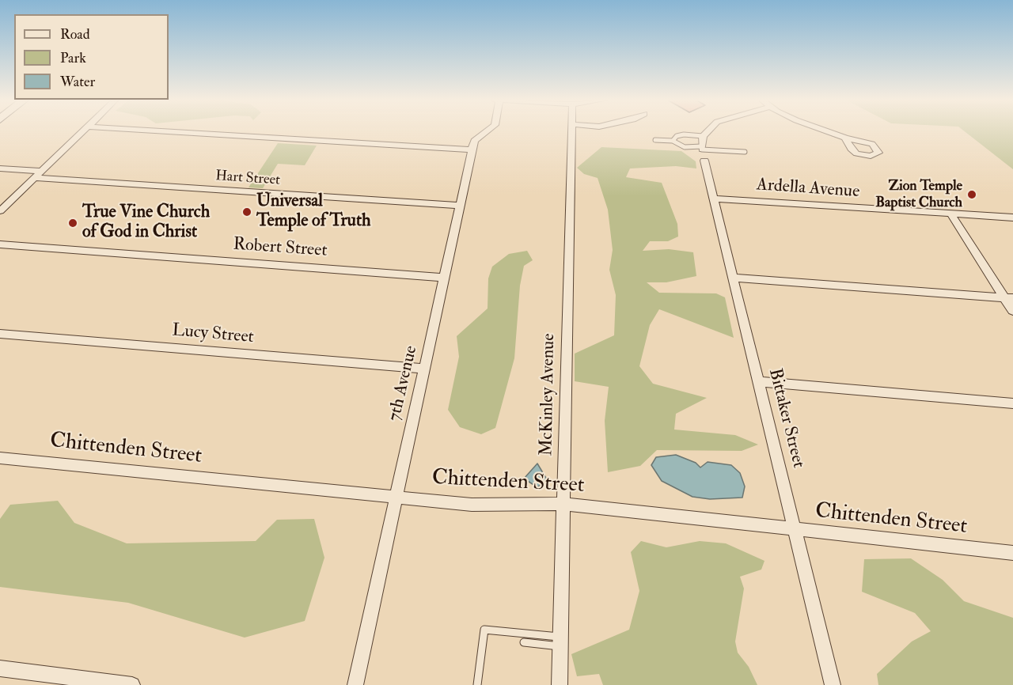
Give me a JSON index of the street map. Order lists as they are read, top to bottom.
{
  "streets": {
    "street": [
      "Hart Street",
      "Ardella Avenue",
      "Robert Street",
      "Lucy Street",
      "7th Avenue",
      "McKinley Avenue",
      "Bittaker Street",
      "Chittenden Street"
    ]
  },
  "crossings": [
    ["Hart Street", "7th Avenue"],
    ["Ardella Avenue", "Bittaker Street"],
    ["Robert Street", "7th Avenue"],
    ["Lucy Street", "7th Avenue"],
    ["7th Avenue", "Chittenden Street"],
    ["McKinley Avenue", "Chittenden Street"],
    ["Bittaker Street", "Chittenden Street"]
  ],
  "places": ["Zion Temple Baptist Church", "Universal Temple of Truth", "True Vine Church of God in Christ"],
  "legend": ["Road", "Park", "Water"]
}
